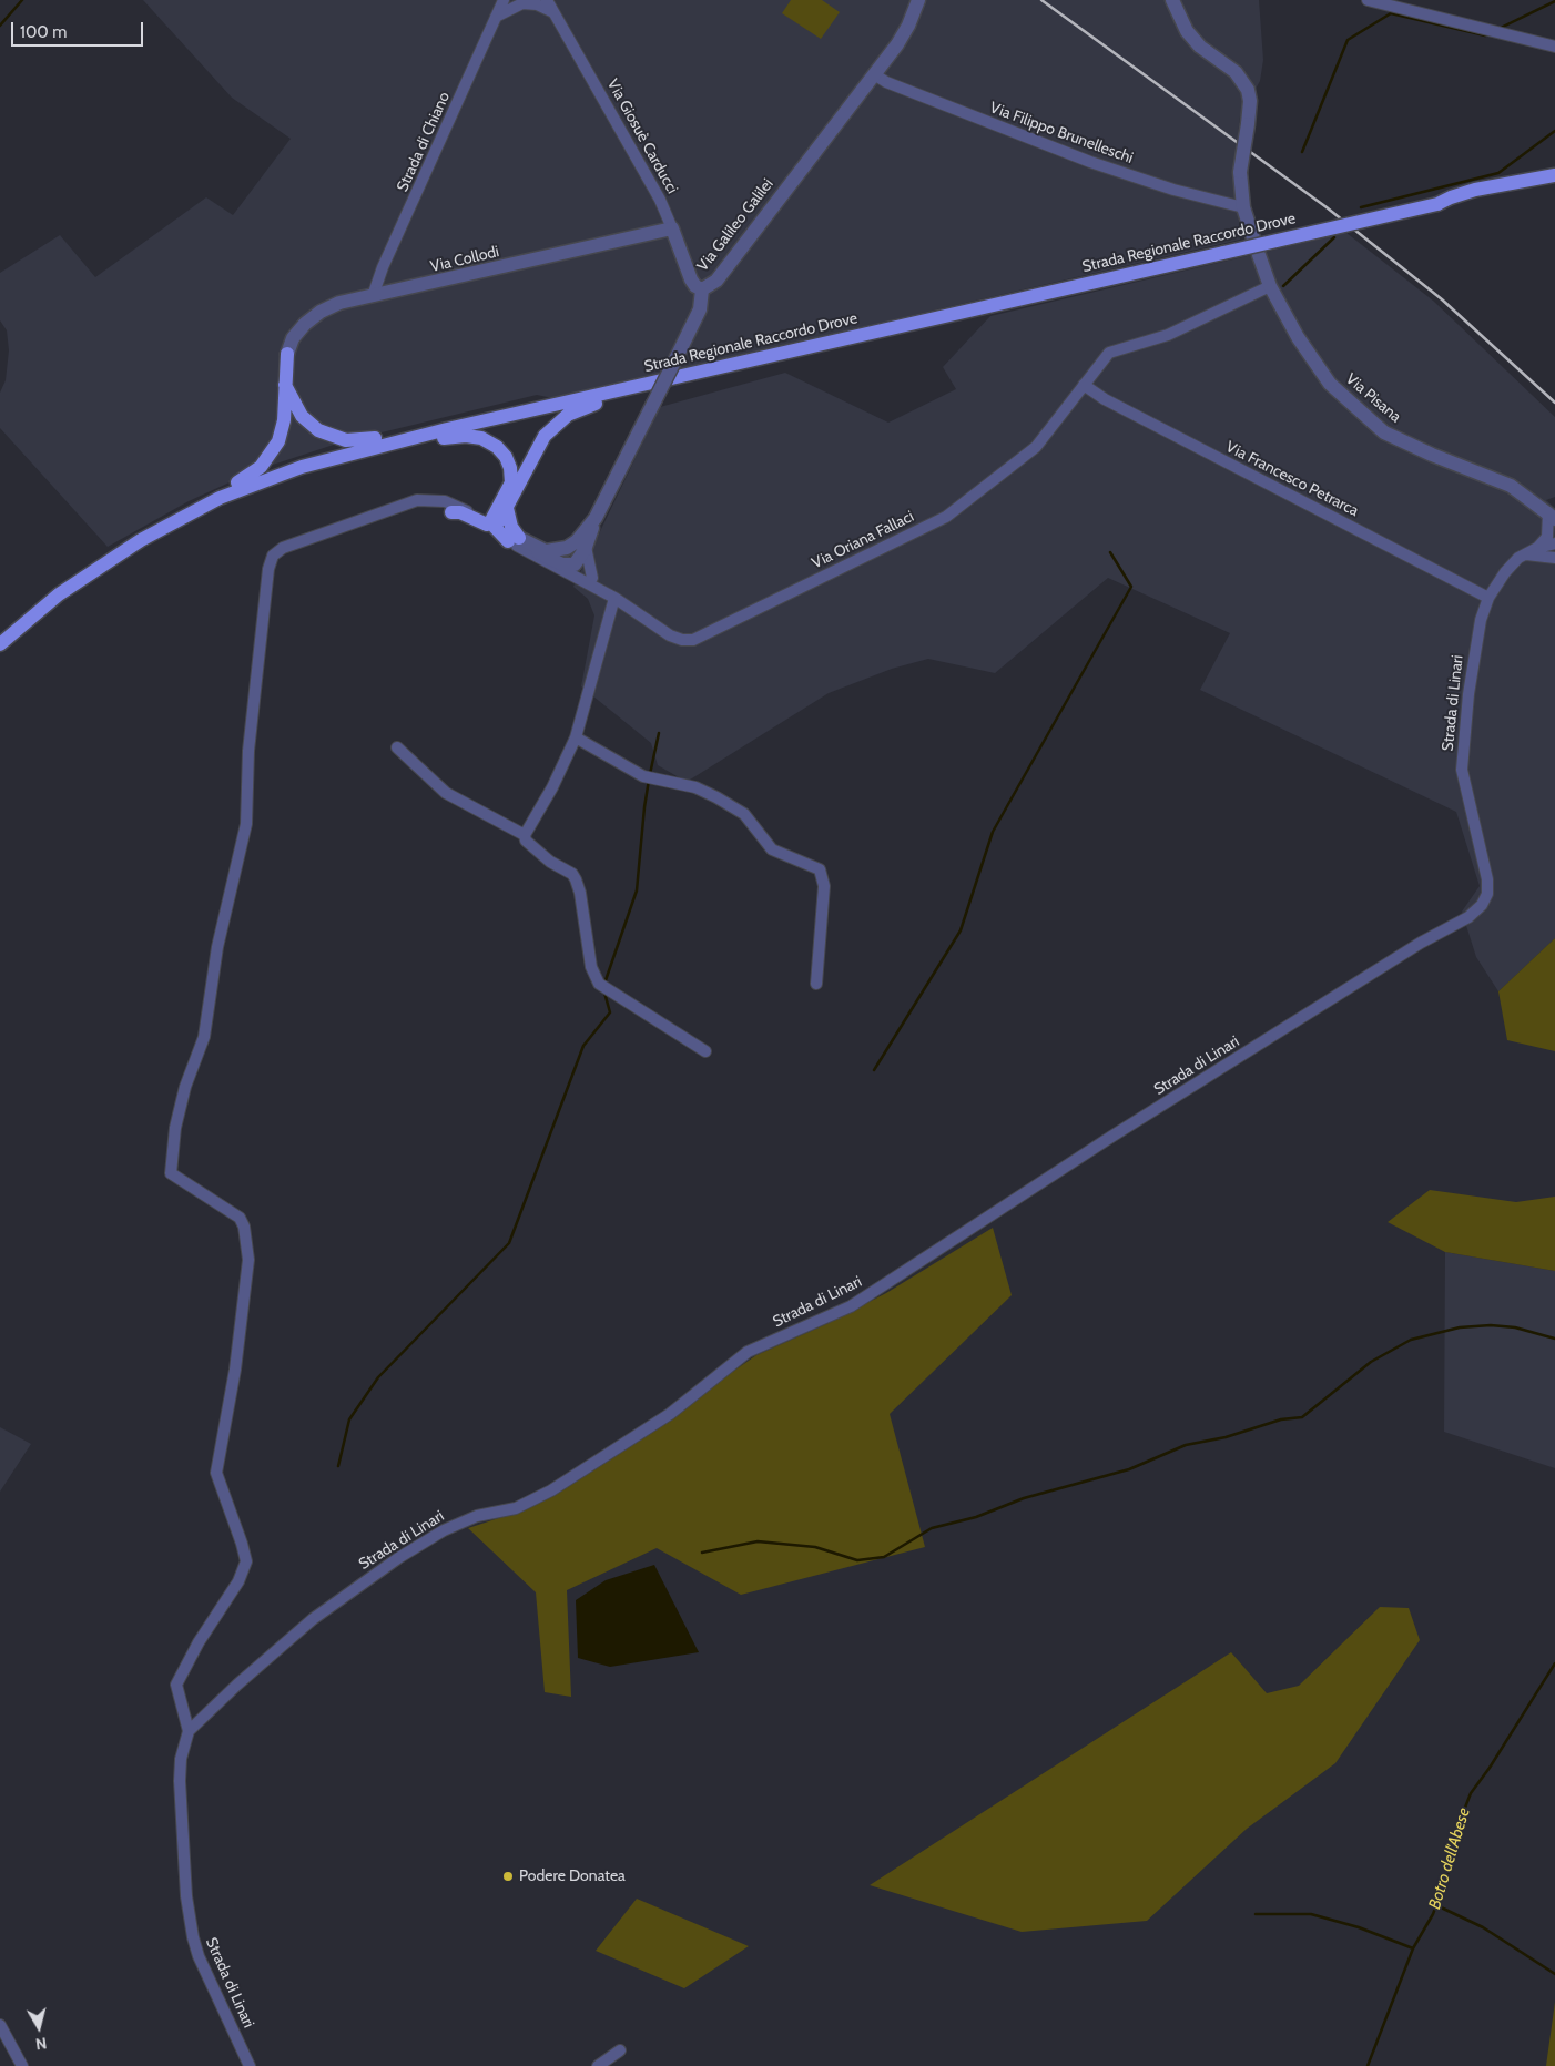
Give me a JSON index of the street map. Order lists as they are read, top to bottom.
{
  "streets": {
    "main road": ["Strada Regionale Raccordo Drove"],
    "street": [
      "Via Filippo Brunelleschi",
      "Via Giosuè Carducci",
      "Strada di Chiano",
      "Via Galileo Galilei",
      "Via Collodi",
      "Via Pisana",
      "Via Francesco Petrarca",
      "Via Oriana Fallaci",
      "Strada di Linari"
    ]
  },
  "crossings": [
    ["Via Filippo Brunelleschi", "Via Galileo Galilei"],
    ["Via Giosuè Carducci", "Via Galileo Galilei"],
    ["Via Giosuè Carducci", "Via Collodi"],
    ["Strada di Chiano", "Via Collodi"],
    ["Via Pisana", "Via Oriana Fallaci"],
    ["Via Francesco Petrarca", "Via Oriana Fallaci"],
    ["Via Francesco Petrarca", "Strada di Linari"]
  ],
  "water": ["Botro dell'Abese"],
  "places": ["Podere Donatea"],
  "scale_bar": "100 m",
  "north": "bottom"
}
